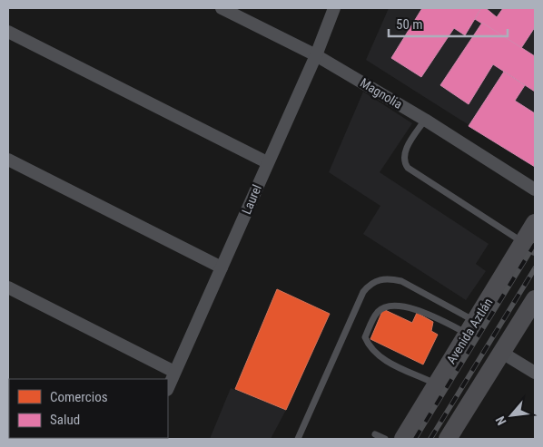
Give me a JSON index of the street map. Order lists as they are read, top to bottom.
{
  "streets": {
    "main road": ["Avenida Aztlán"],
    "street": ["Magnolia", "Laurel"]
  },
  "crossings": [
    ["Magnolia", "Laurel"]
  ],
  "legend": ["Comercios", "Salud"],
  "scale_bar": "50 m",
  "north": "bottom left"
}
